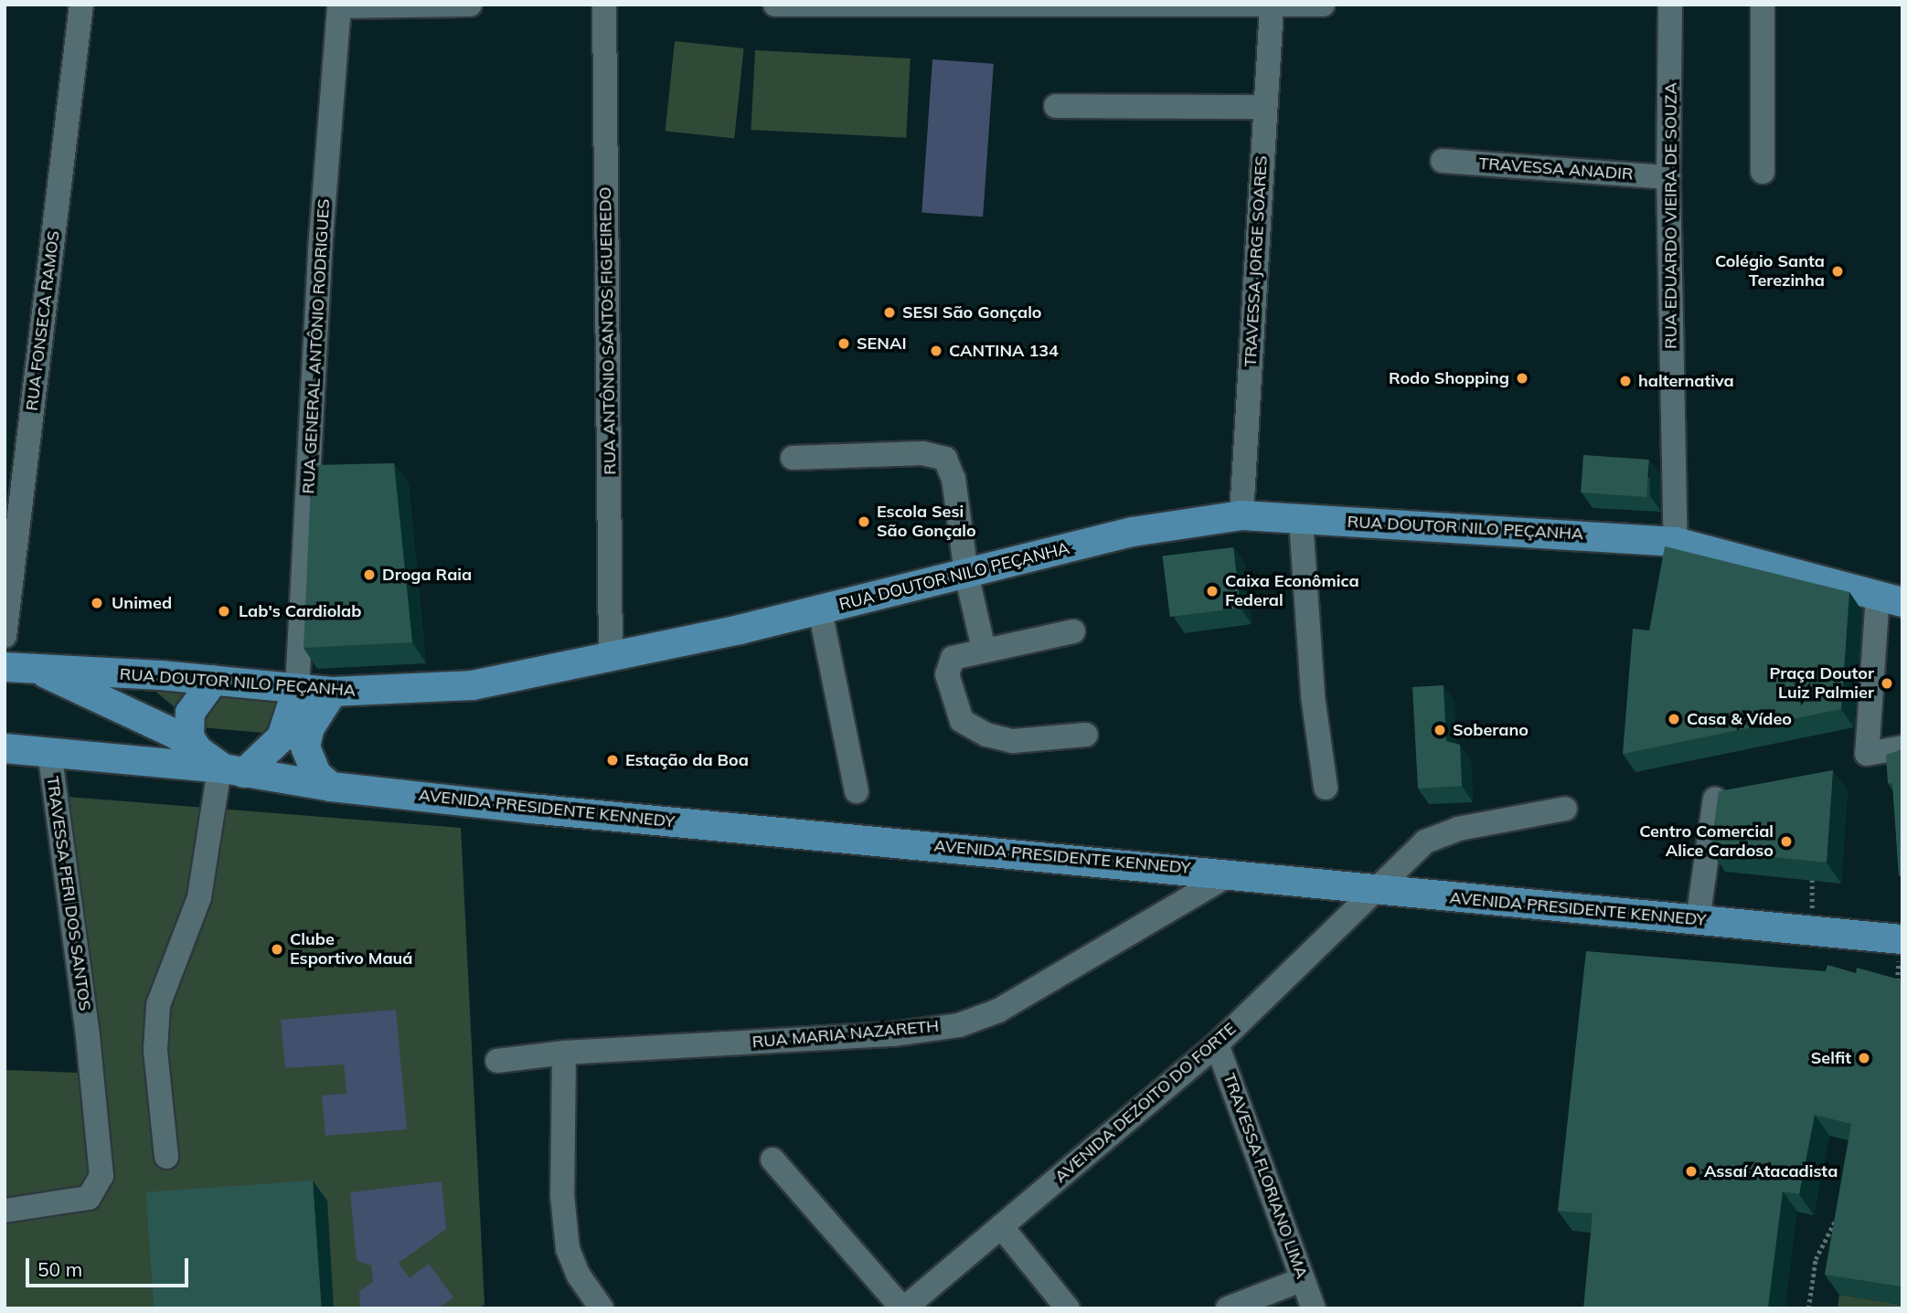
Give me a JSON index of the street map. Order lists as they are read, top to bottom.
{
  "streets": {
    "main road": ["RUA DOUTOR NILO PEÇANHA", "AVENIDA PRESIDENTE KENNEDY"],
    "street": [
      "TRAVESSA ANADIR",
      "RUA EDUARDO VIEIRA DE SOUZA",
      "TRAVESSA JORGE SOARES",
      "RUA FONSECA RAMOS",
      "RUA ANTÔNIO SANTOS FIGUEIREDO",
      "RUA GENERAL ANTÔNIO RODRIGUES",
      "TRAVESSA PERI DOS SANTOS",
      "RUA MARIA NAZARETH",
      "AVENIDA DEZOITO DO FORTE",
      "TRAVESSA FLORIANO LIMA"
    ]
  },
  "crossings": [
    ["TRAVESSA ANADIR", "RUA EDUARDO VIEIRA DE SOUZA"],
    ["RUA EDUARDO VIEIRA DE SOUZA", "RUA DOUTOR NILO PEÇANHA"],
    ["TRAVESSA JORGE SOARES", "RUA DOUTOR NILO PEÇANHA"],
    ["RUA ANTÔNIO SANTOS FIGUEIREDO", "RUA DOUTOR NILO PEÇANHA"],
    ["RUA GENERAL ANTÔNIO RODRIGUES", "RUA DOUTOR NILO PEÇANHA"],
    ["RUA DOUTOR NILO PEÇANHA", "AVENIDA PRESIDENTE KENNEDY"],
    ["AVENIDA PRESIDENTE KENNEDY", "TRAVESSA PERI DOS SANTOS"],
    ["AVENIDA PRESIDENTE KENNEDY", "RUA MARIA NAZARETH"],
    ["AVENIDA PRESIDENTE KENNEDY", "AVENIDA DEZOITO DO FORTE"],
    ["AVENIDA DEZOITO DO FORTE", "TRAVESSA FLORIANO LIMA"]
  ],
  "places": [
    "Colégio Santa Terezinha",
    "SESI São Gonçalo",
    "SENAI",
    "CANTINA 134",
    "Rodo Shopping",
    "halternativa",
    "Escola Sesi São Gonçalo",
    "Droga Raia",
    "Caixa Econômica Federal",
    "Unimed",
    "Lab's Cardiolab",
    "Praça Doutor Luiz Palmier",
    "Casa & Vídeo",
    "Soberano",
    "Estação da Boa",
    "Centro Comercial Alice Cardoso",
    "Clube Esportivo Mauá",
    "Selfit",
    "Assaí Atacadista"
  ],
  "scale_bar": "50 m"
}
